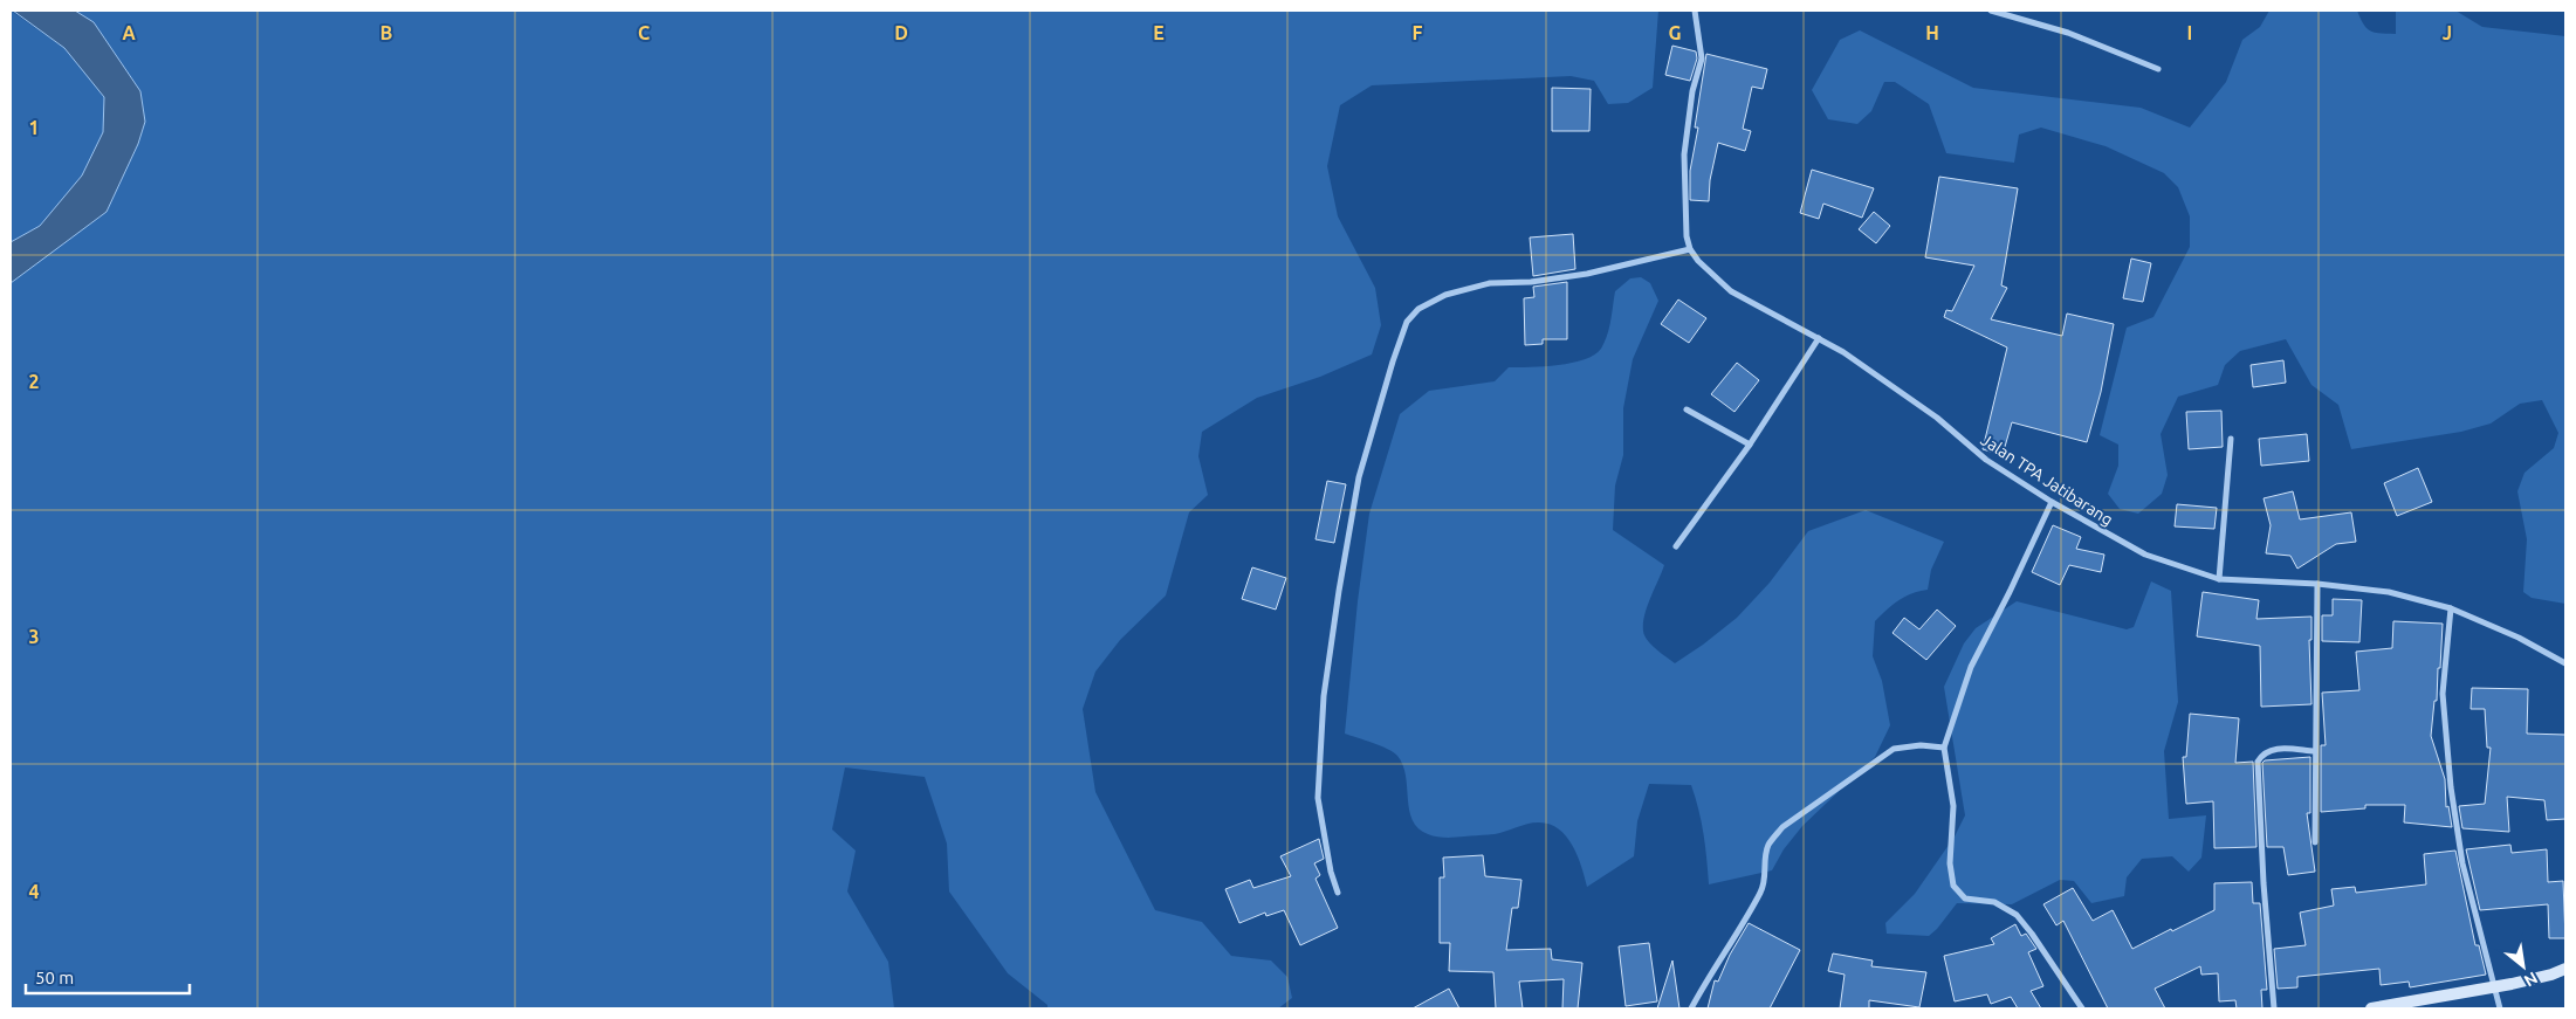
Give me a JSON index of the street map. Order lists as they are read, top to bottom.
{
  "streets": {
    "street": ["Jalan TPA Jatibarang"]
  },
  "scale_bar": "50 m",
  "north": "bottom right",
  "grid": {
    "columns": [
      "A",
      "B",
      "C",
      "D",
      "E",
      "F",
      "G",
      "H",
      "I",
      "J"
    ],
    "rows": [
      "1",
      "2",
      "3",
      "4"
    ]
  }
}
